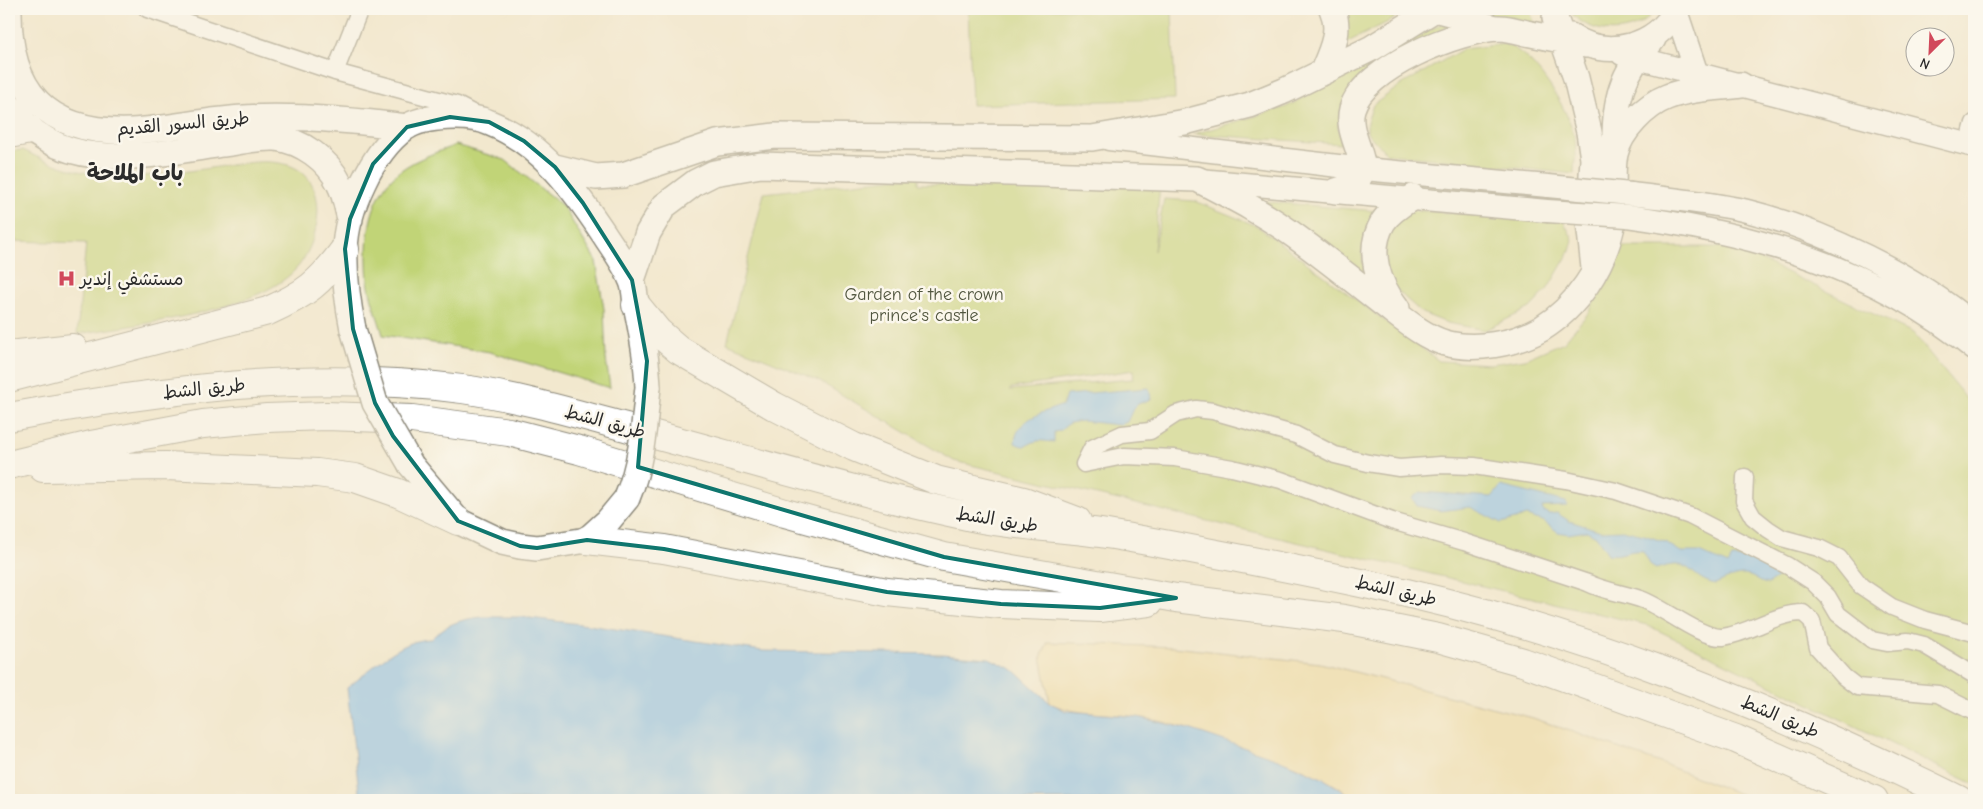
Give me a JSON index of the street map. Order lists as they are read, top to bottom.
{
  "streets": {
    "highway": ["طريق الشط"],
    "main road": ["طريق السور القديم"]
  },
  "districts": ["باب الملاحة"],
  "parks": ["Garden of the crown prince's castle"],
  "places": {
    "hospital": ["مستشفي إندير"]
  },
  "north": "bottom left"
}
